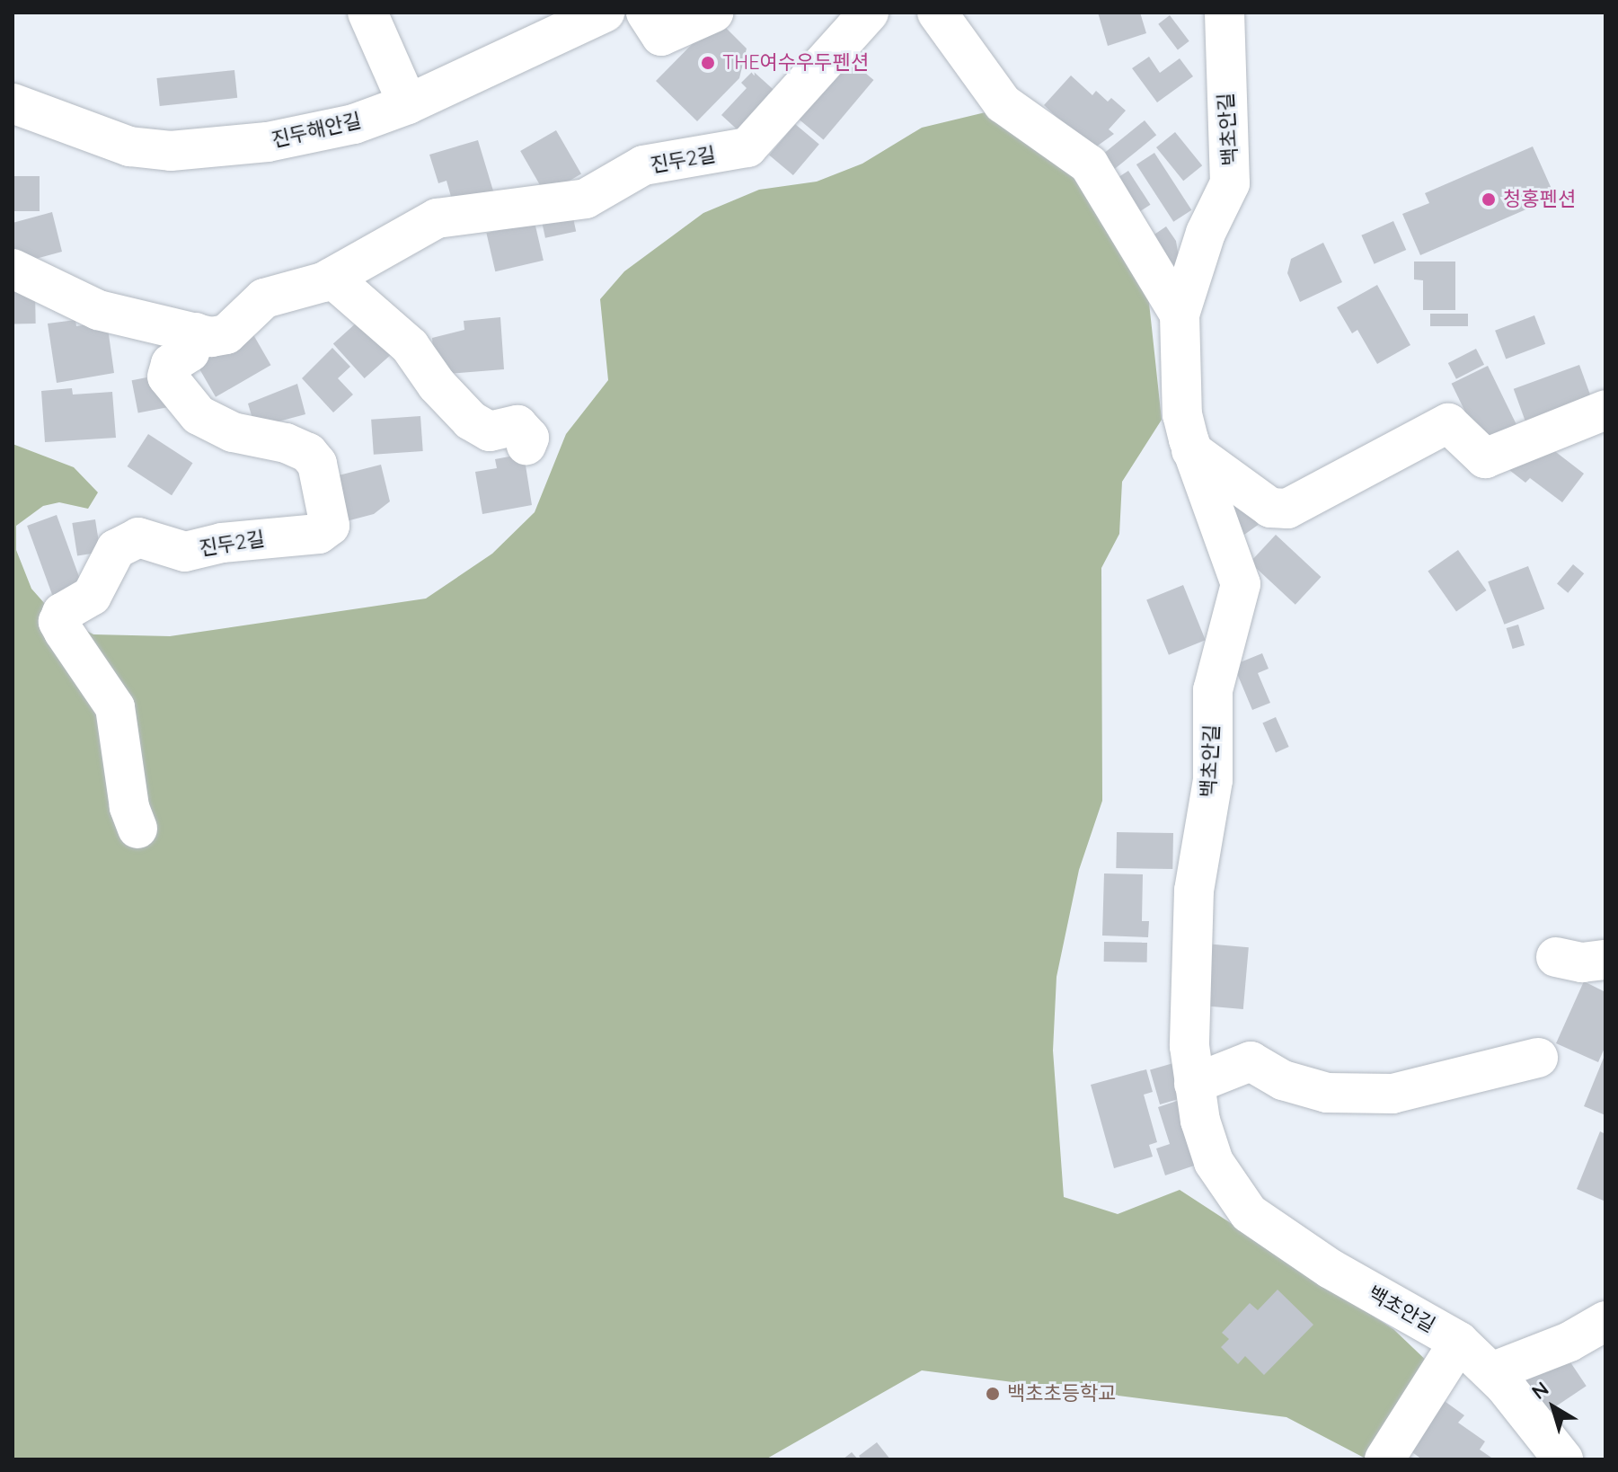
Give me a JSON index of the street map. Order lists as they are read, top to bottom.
{
  "streets": {
    "street": ["백초안길", "진두해안길", "진두2길"]
  },
  "places": ["THE여수우두펜션", "청홍펜션", "백초초등학교"],
  "north": "top left"
}
